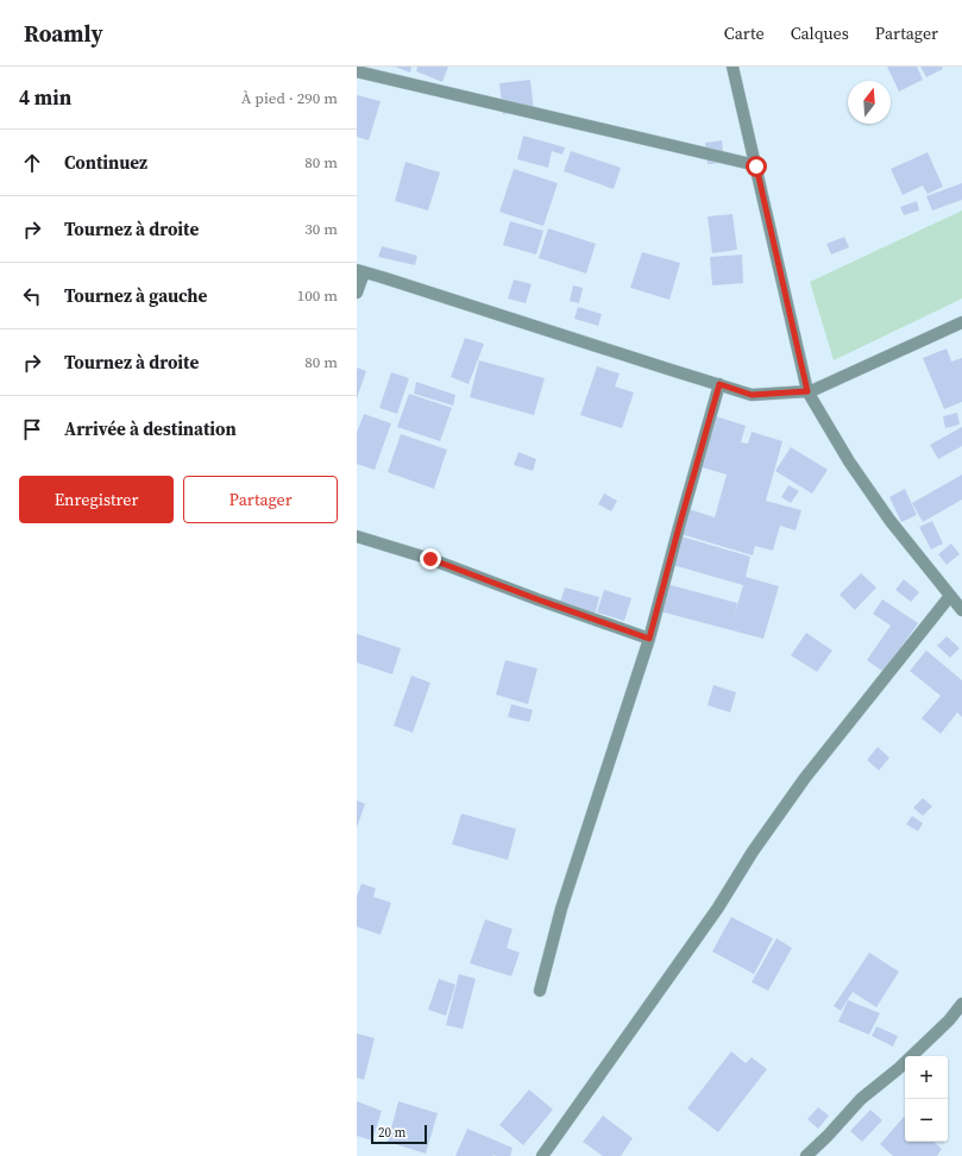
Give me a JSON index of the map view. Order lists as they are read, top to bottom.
{
  "scale_bar": "20 m",
  "north": "top",
  "page": {
    "header": "Roamly",
    "nav": ["Carte", "Calques", "Partager"],
    "heading": ["4 min", "À pied · 290 m"],
    "list": [
      ["Continuez", "80 m"],
      ["Tournez à droite", "30 m"],
      ["Tournez à gauche", "100 m"],
      ["Tournez à droite", "80 m"],
      "Arrivée à destination"
    ],
    "buttons": ["Enregistrer", "Partager"],
    "map_buttons": ["+", "−"],
    "scale": "20 m"
  }
}
